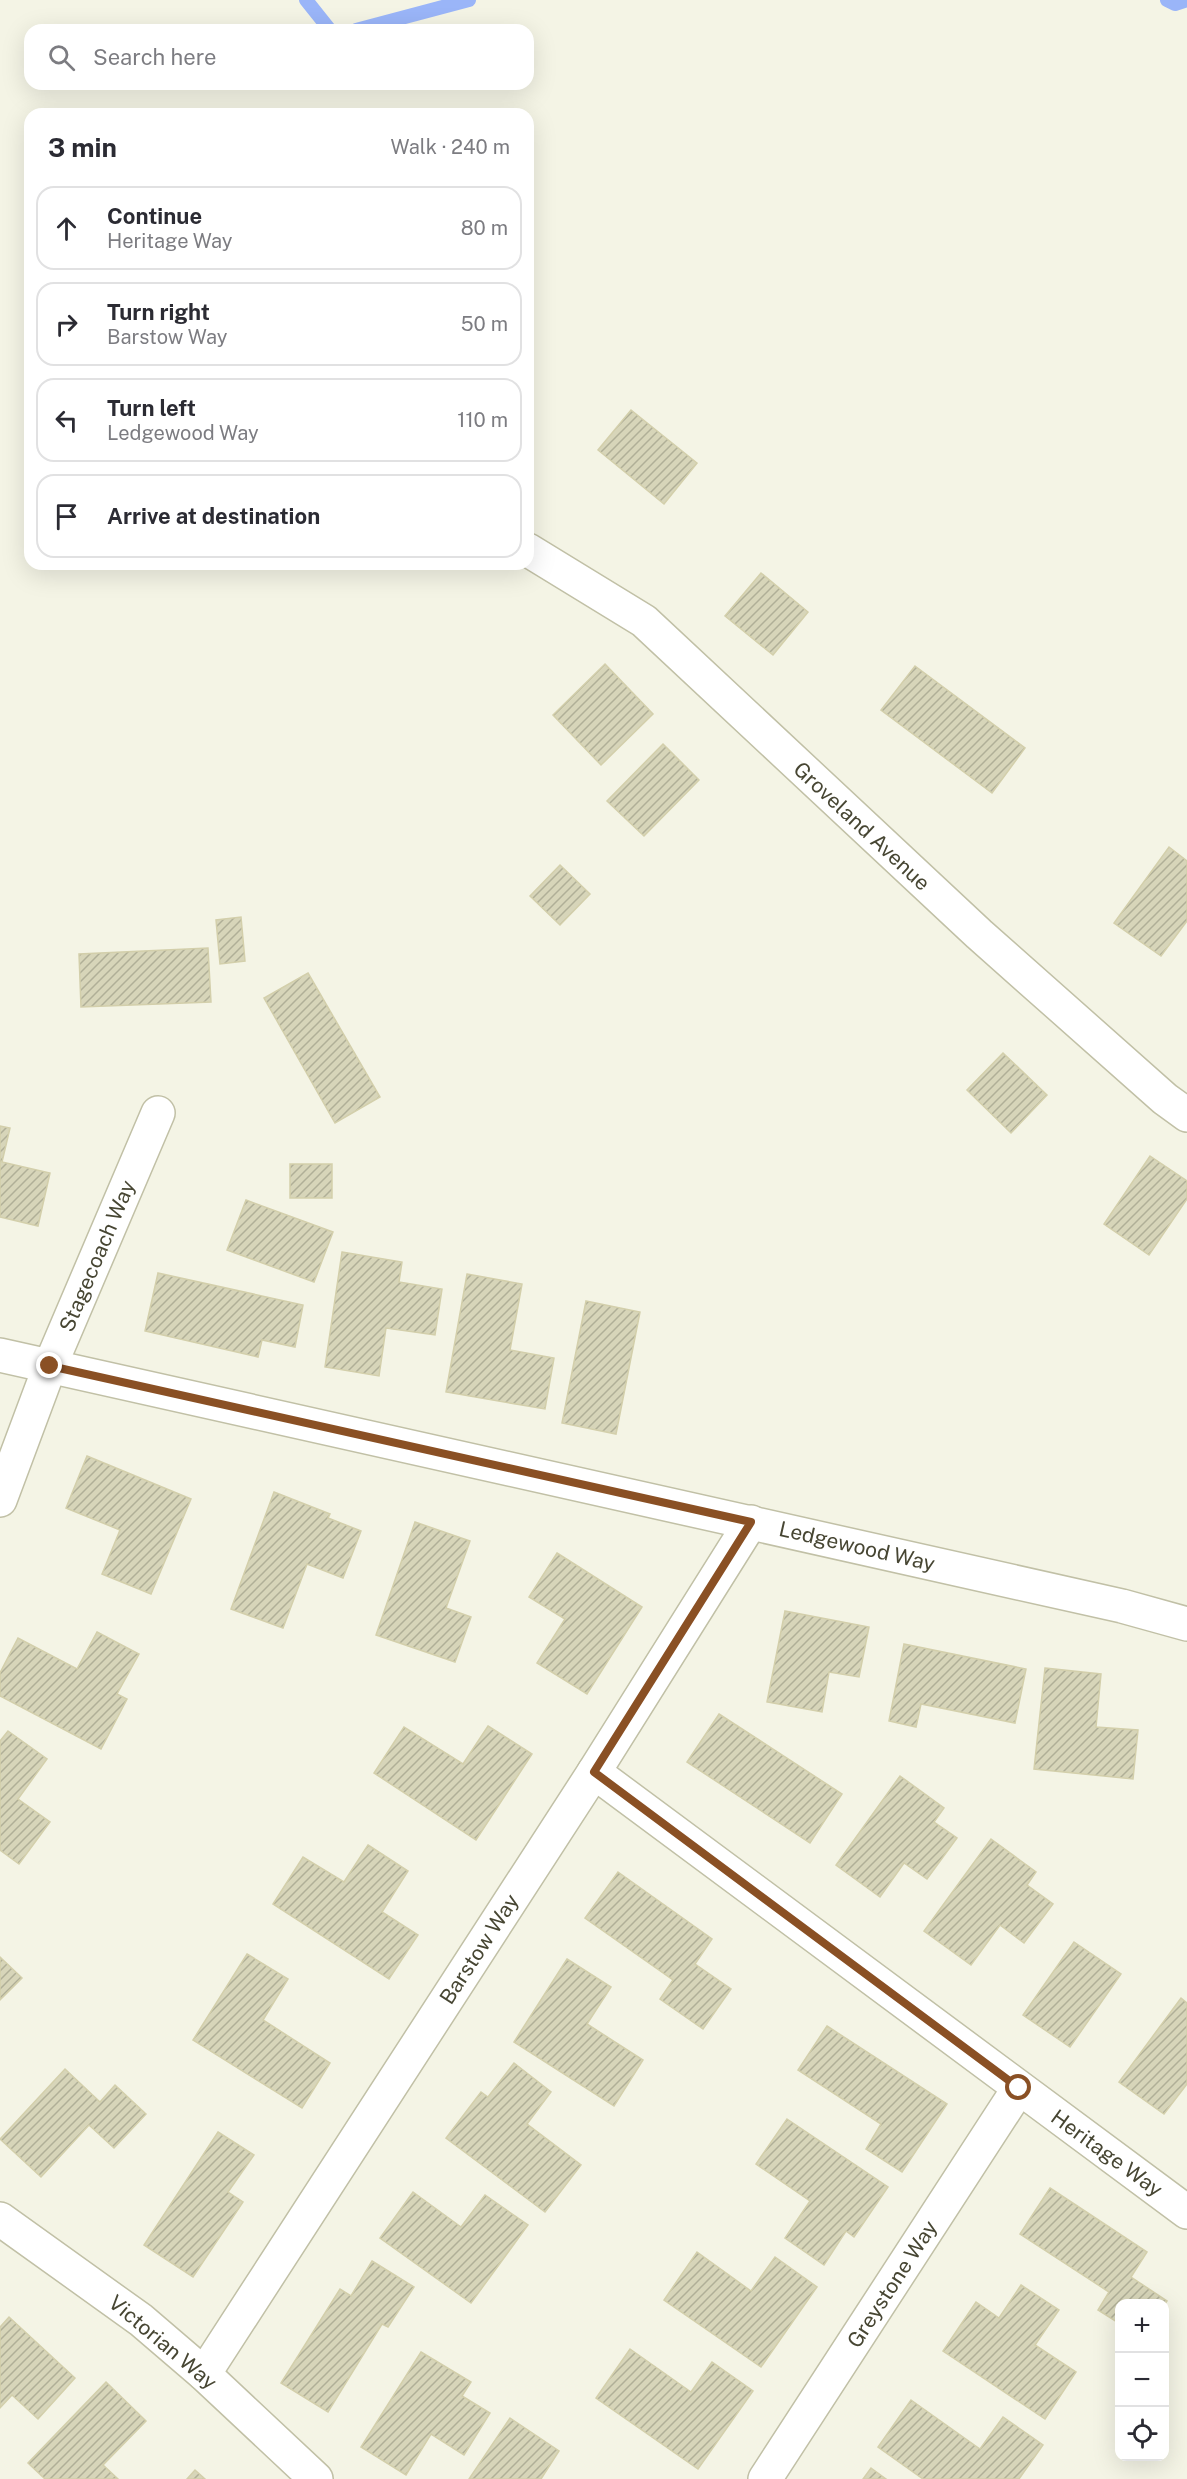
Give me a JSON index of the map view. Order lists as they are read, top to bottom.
{
  "streets": {
    "street": [
      "Groveland Avenue",
      "Stagecoach Way",
      "Ledgewood Way",
      "Barstow Way",
      "Heritage Way",
      "Greystone Way",
      "Victorian Way"
    ]
  },
  "crossings": [
    ["Stagecoach Way", "Ledgewood Way"],
    ["Ledgewood Way", "Barstow Way"],
    ["Barstow Way", "Heritage Way"],
    ["Barstow Way", "Victorian Way"],
    ["Heritage Way", "Greystone Way"]
  ],
  "page": {
    "search": "Search here",
    "heading": ["3 min", "Walk · 240 m"],
    "list": [
      ["Continue", "Heritage Way", "80 m"],
      ["Turn right", "Barstow Way", "50 m"],
      ["Turn left", "Ledgewood Way", "110 m"],
      "Arrive at destination"
    ],
    "map_buttons": ["+", "−"]
  }
}
